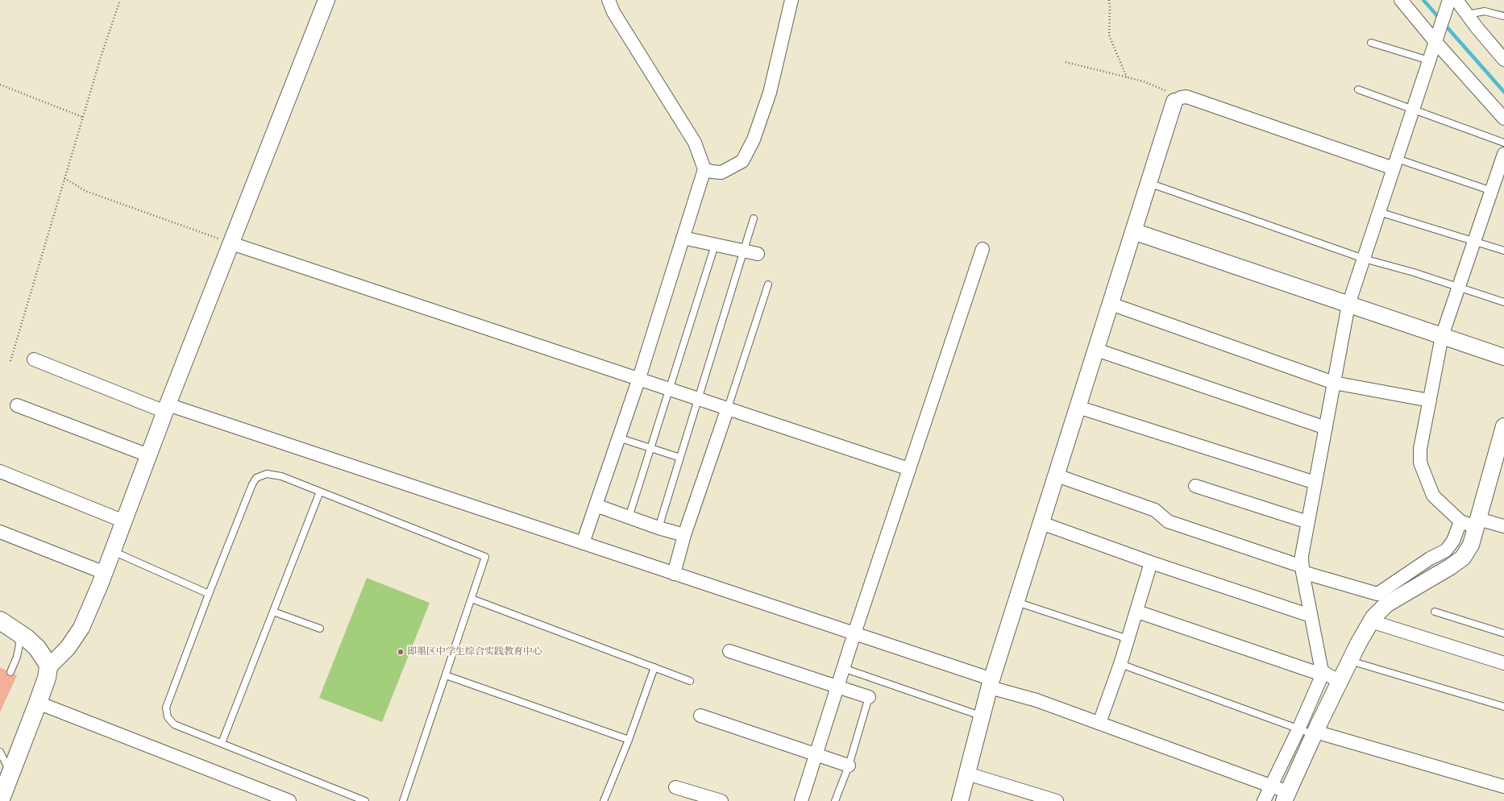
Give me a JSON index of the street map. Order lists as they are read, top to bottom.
{
  "places": ["即墨区中学生综合实践教育中心"]
}
